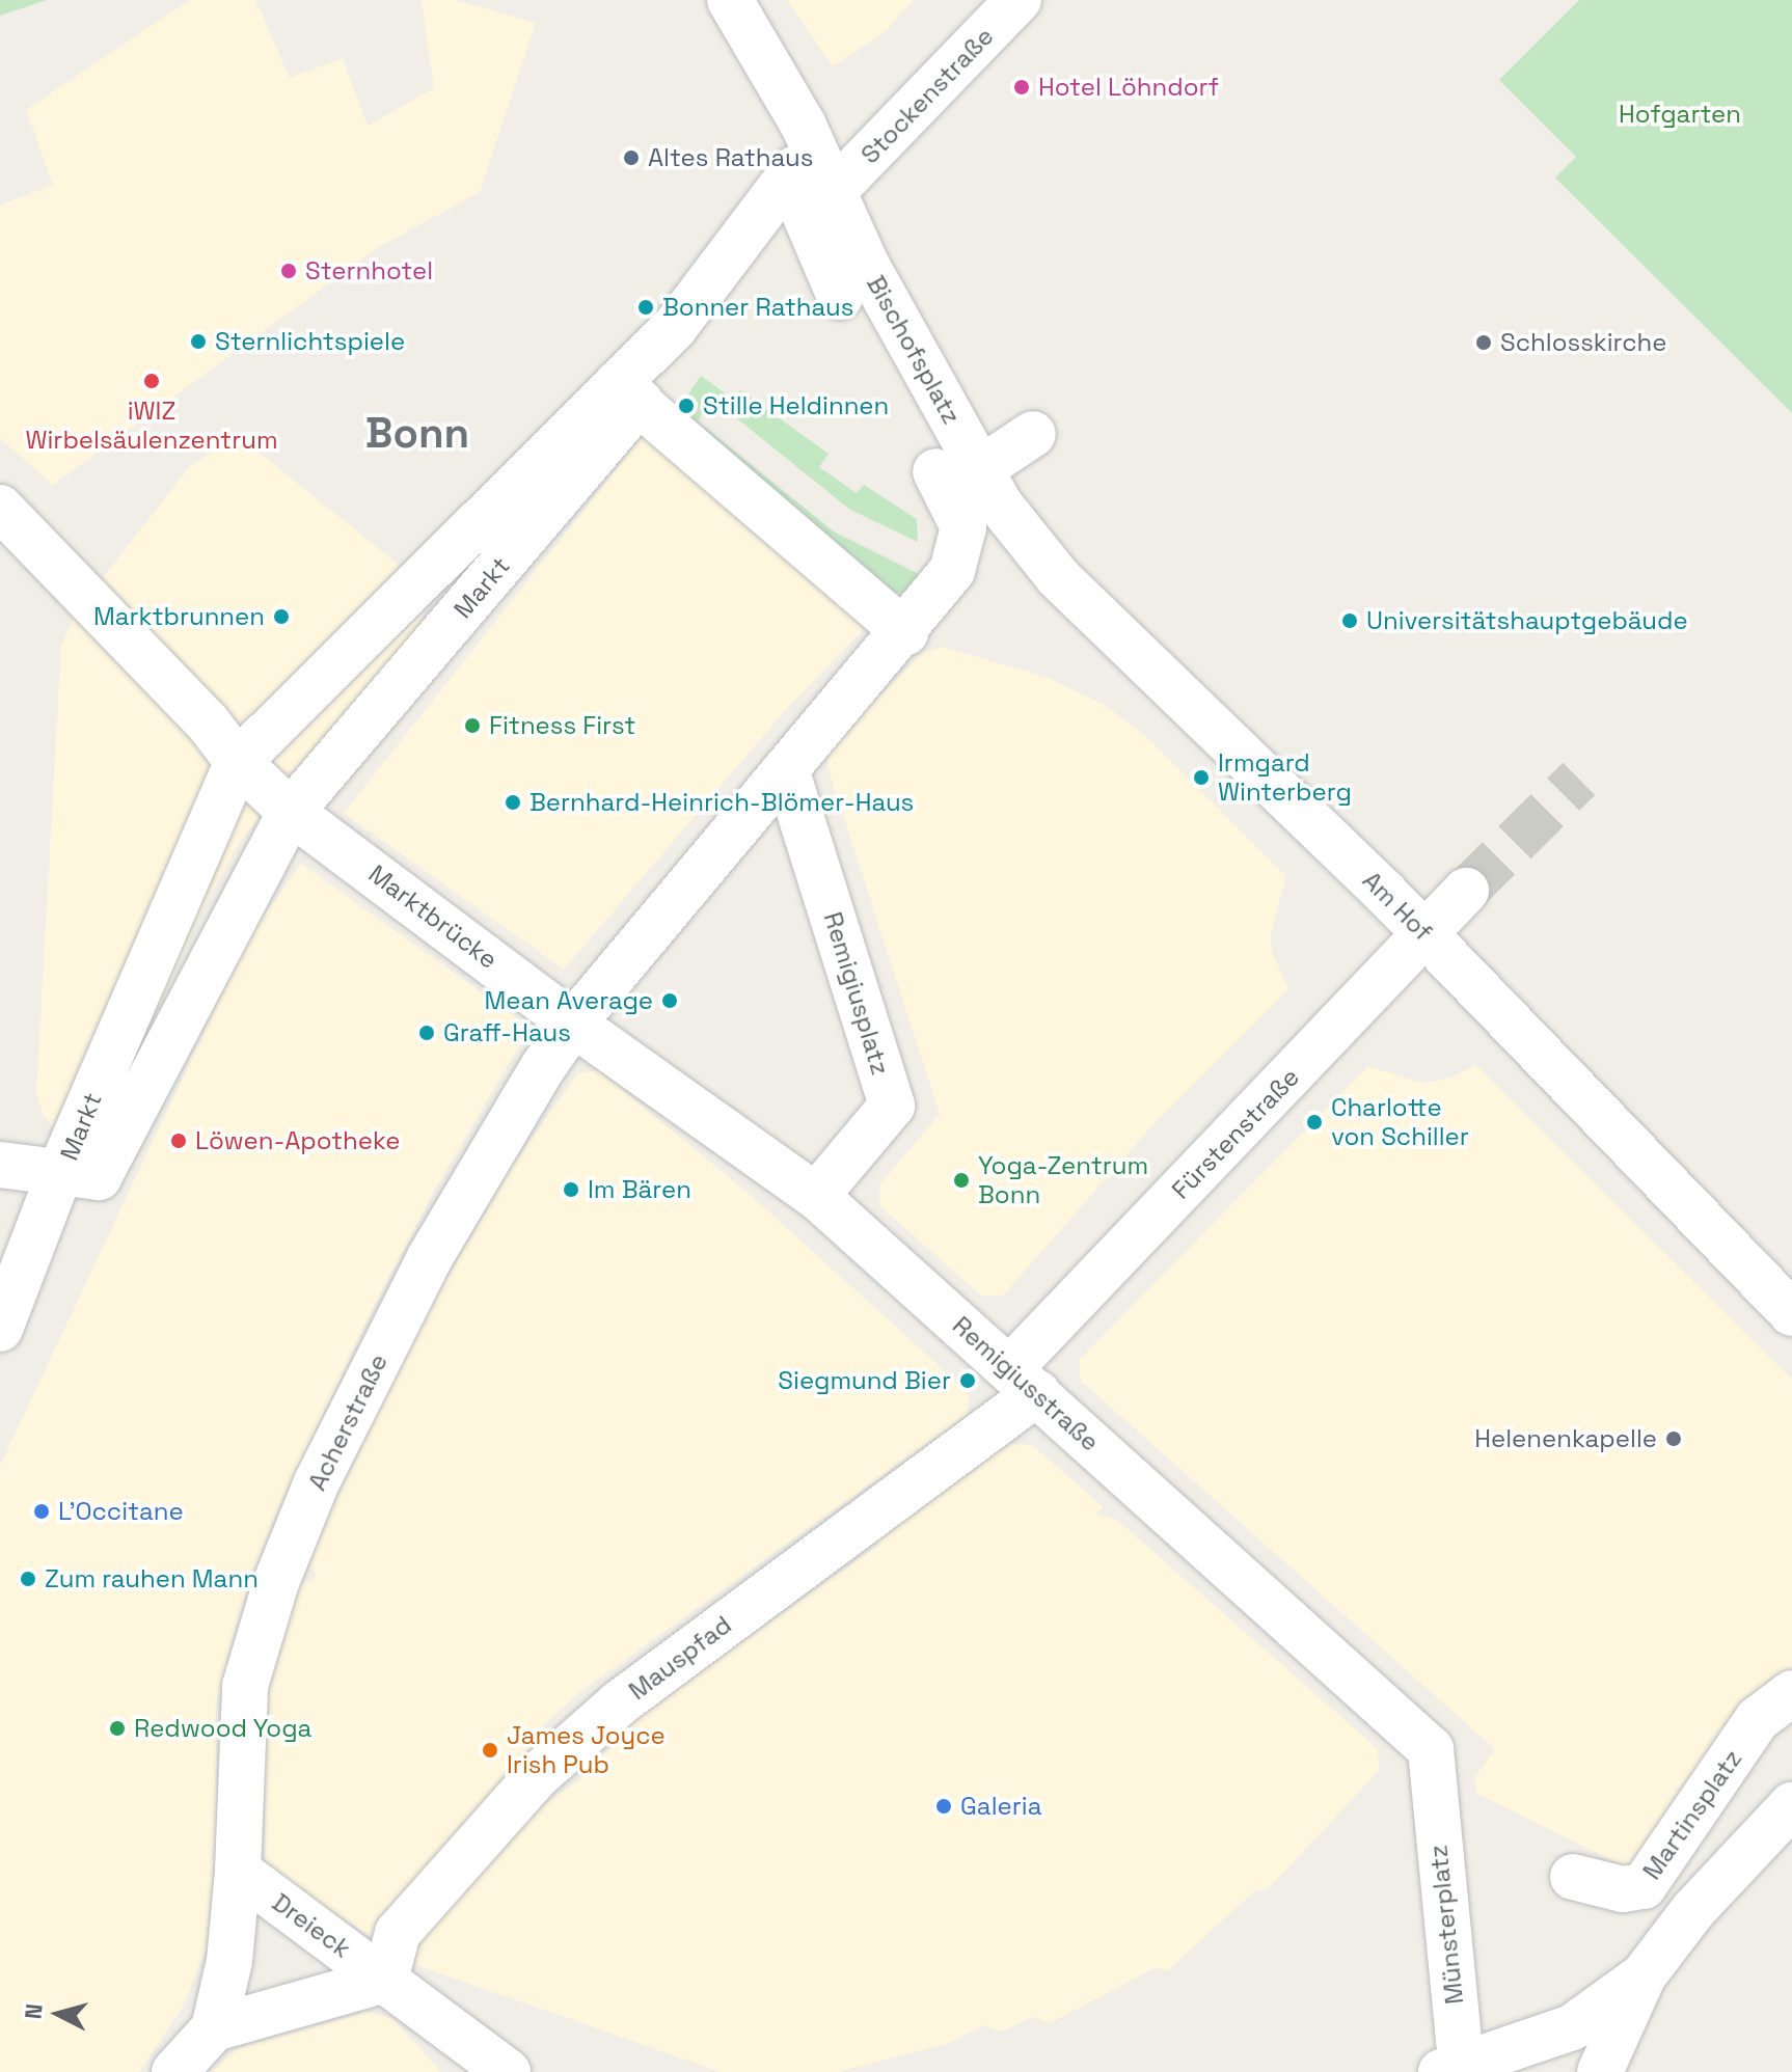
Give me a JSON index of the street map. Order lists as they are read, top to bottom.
{
  "streets": {
    "street": [
      "Stockenstraße",
      "Bischofsplatz",
      "Markt",
      "Am Hof",
      "Marktbrücke",
      "Remigiusplatz",
      "Fürstenstraße",
      "Remigiusstraße",
      "Acherstraße",
      "Mauspfad",
      "Martinsplatz",
      "Münsterplatz",
      "Dreieck"
    ]
  },
  "crossings": [
    ["Stockenstraße", "Bischofsplatz"],
    ["Bischofsplatz", "Markt"],
    ["Bischofsplatz", "Am Hof"],
    ["Markt", "Marktbrücke"],
    ["Am Hof", "Fürstenstraße"],
    ["Marktbrücke", "Remigiusstraße"],
    ["Marktbrücke", "Acherstraße"],
    ["Remigiusplatz", "Remigiusstraße"],
    ["Fürstenstraße", "Remigiusstraße"],
    ["Fürstenstraße", "Mauspfad"],
    ["Remigiusstraße", "Acherstraße"],
    ["Remigiusstraße", "Mauspfad"],
    ["Remigiusstraße", "Münsterplatz"],
    ["Acherstraße", "Dreieck"],
    ["Mauspfad", "Dreieck"]
  ],
  "districts": ["Bonn"],
  "parks": ["Hofgarten"],
  "places": [
    "Hotel Löhndorf",
    "Altes Rathaus",
    "Sternhotel",
    "Bonner Rathaus",
    "Sternlichtspiele",
    "Schlosskirche",
    "iWIZ Wirbelsäulenzentrum",
    "Stille Heldinnen",
    "Marktbrunnen",
    "Universitätshauptgebäude",
    "Fitness First",
    "Irmgard Winterberg",
    "Bernhard-Heinrich-Blömer-Haus",
    "Mean Average",
    "Graff-Haus",
    "Charlotte von Schiller",
    "Löwen-Apotheke",
    "Yoga-Zentrum Bonn",
    "Im Bären",
    "Siegmund Bier",
    "Helenenkapelle",
    "L'Occitane",
    "Zum rauhen Mann",
    "Redwood Yoga",
    "James Joyce Irish Pub",
    "Galeria"
  ],
  "north": "left"
}
